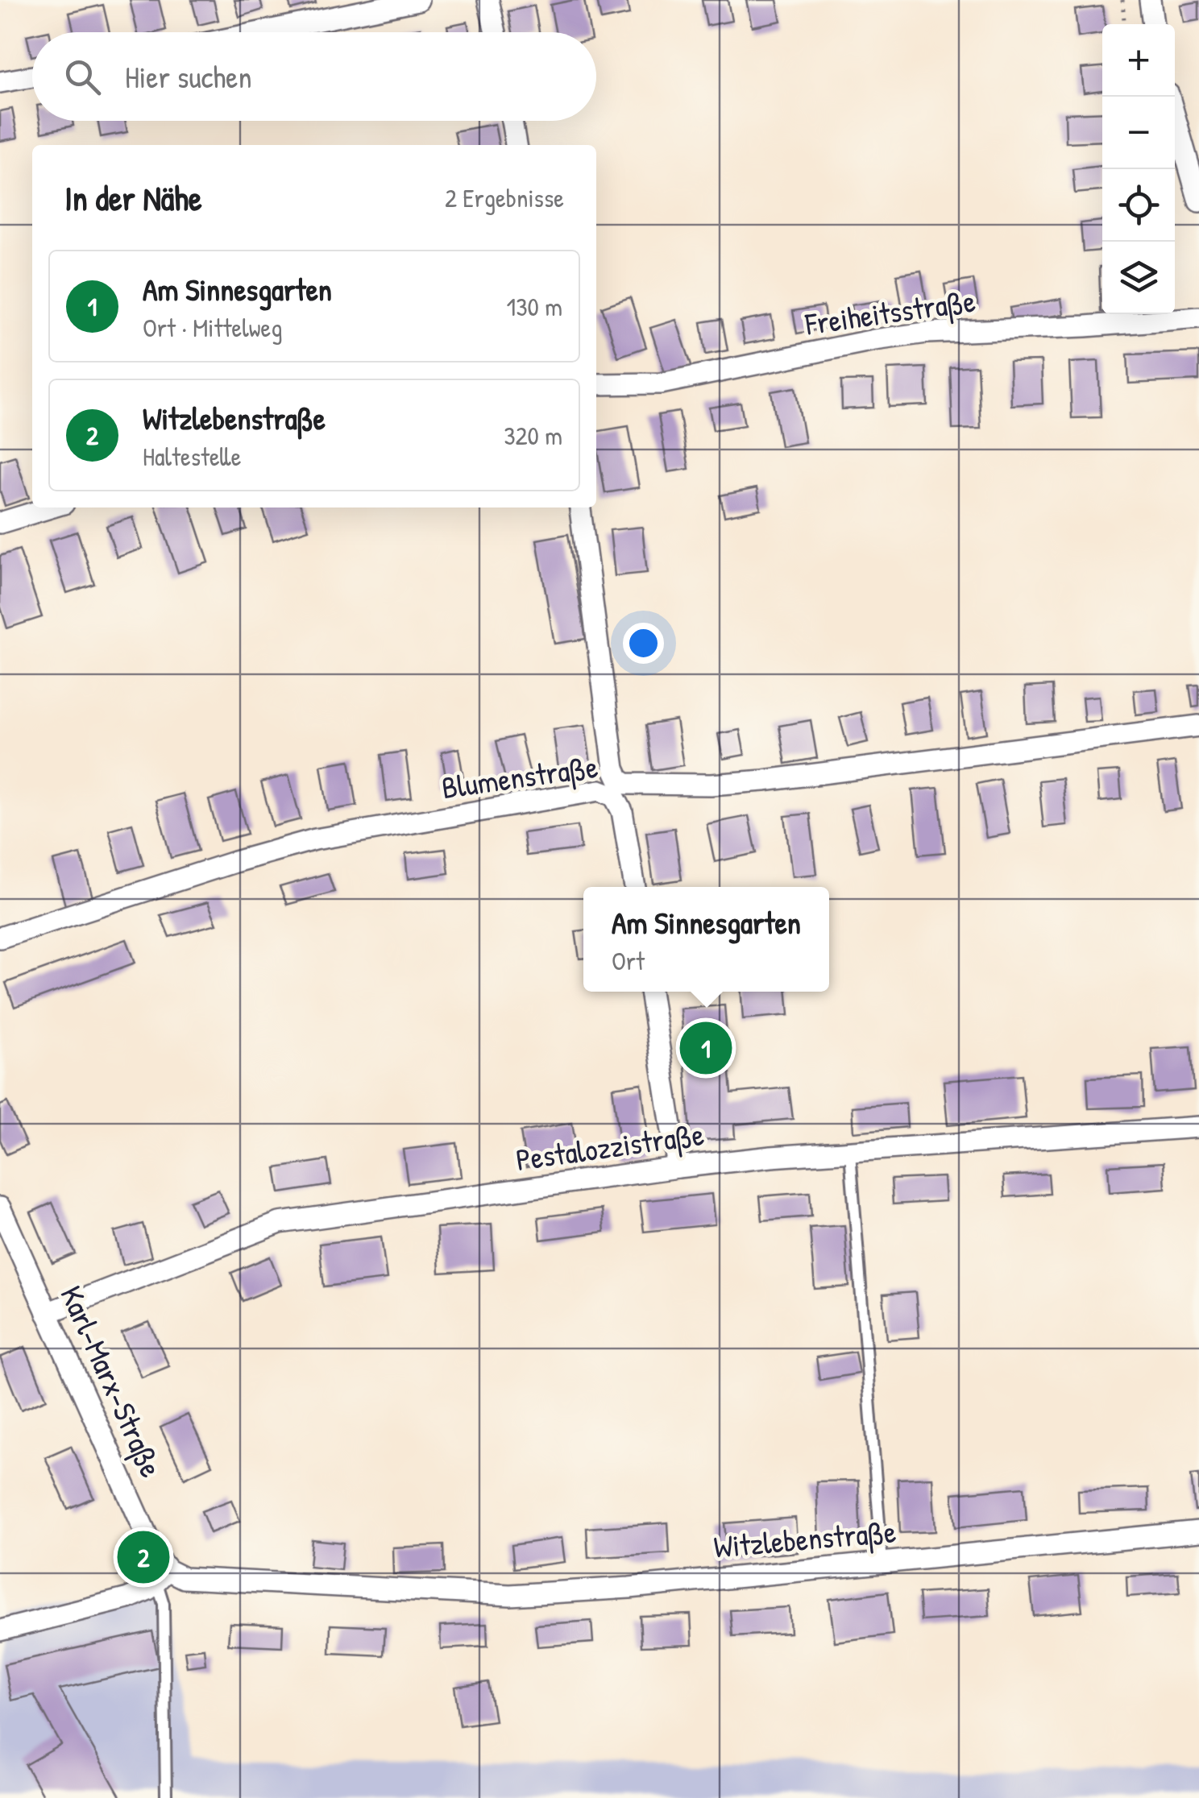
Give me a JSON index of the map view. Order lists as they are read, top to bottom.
{
  "streets": {
    "street": [
      "Freiheitsstraße",
      "Blumenstraße",
      "Pestalozzistraße",
      "Karl-Marx-Straße",
      "Witzlebenstraße"
    ]
  },
  "crossings": [
    ["Pestalozzistraße", "Karl-Marx-Straße"],
    ["Karl-Marx-Straße", "Witzlebenstraße"]
  ],
  "page": {
    "map_buttons": ["+", "−"],
    "search": "Hier suchen",
    "heading": ["In der Nähe", "2 Ergebnisse"],
    "list": [
      {
        "mark": "1",
        "name": "Am Sinnesgarten",
        "note": "Ort · Mittelweg",
        "value": "130 m"
      },
      {
        "mark": "2",
        "name": "Witzlebenstraße",
        "note": "Haltestelle",
        "value": "320 m"
      }
    ],
    "popup": ["Am Sinnesgarten", "Ort"],
    "pins": ["1", "2"]
  }
}
